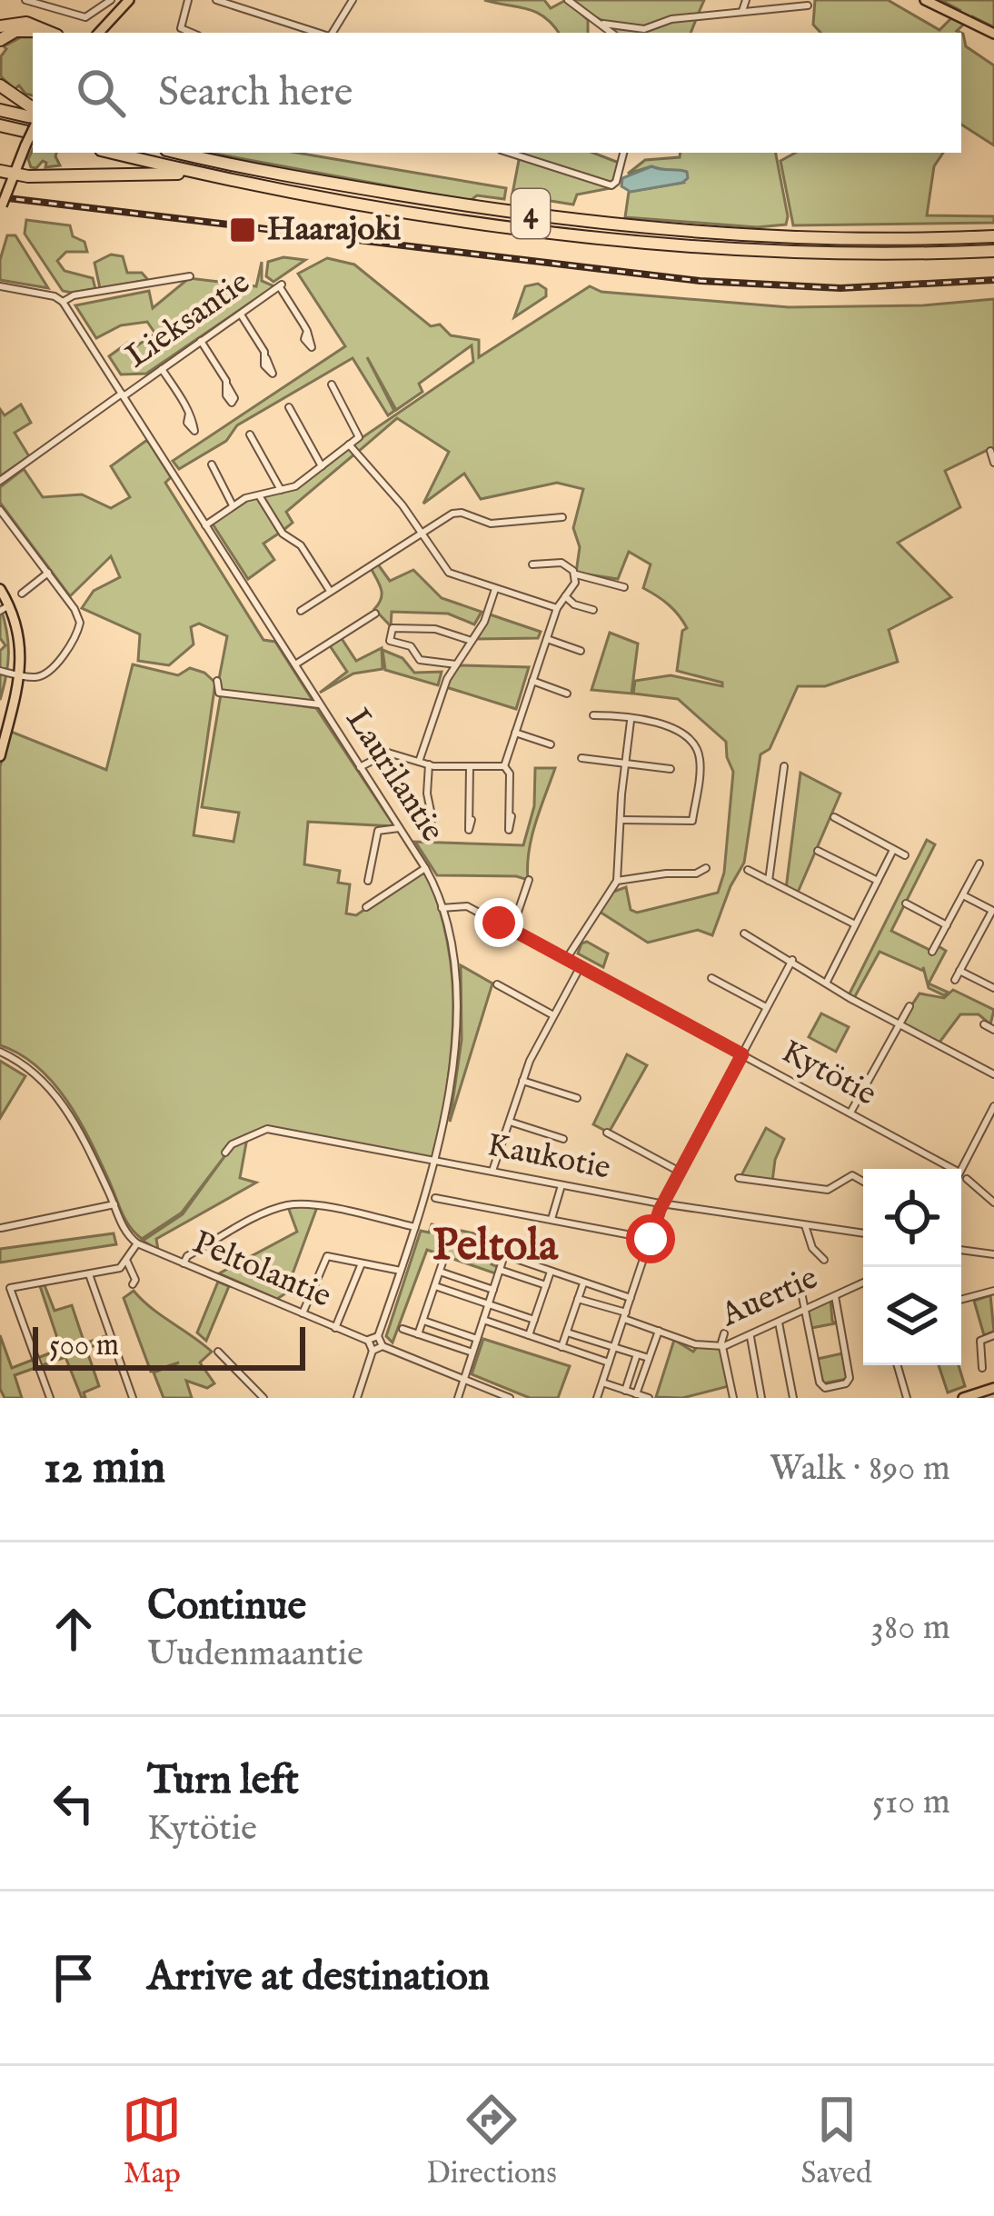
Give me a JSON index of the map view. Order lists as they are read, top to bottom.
{
  "streets": {
    "highway": ["4"],
    "street": [
      "Lieksantie",
      "Laurilantie",
      "Kytötie",
      "Kaukotie",
      "Peltolantie",
      "Auertie"
    ]
  },
  "crossings": [
    ["Lieksantie", "Laurilantie"],
    ["Laurilantie", "Kytötie"],
    ["Laurilantie", "Kaukotie"]
  ],
  "districts": ["Peltola"],
  "places": {
    "transit": ["Haarajoki"]
  },
  "scale_bar": "500 m",
  "page": {
    "search": "Search here",
    "scale": "500 m",
    "heading": ["12 min", "Walk · 890 m"],
    "list": [
      ["Continue", "Uudenmaantie", "380 m"],
      ["Turn left", "Kytötie", "510 m"],
      "Arrive at destination"
    ],
    "nav": ["Map", "Directions", "Saved"]
  }
}
